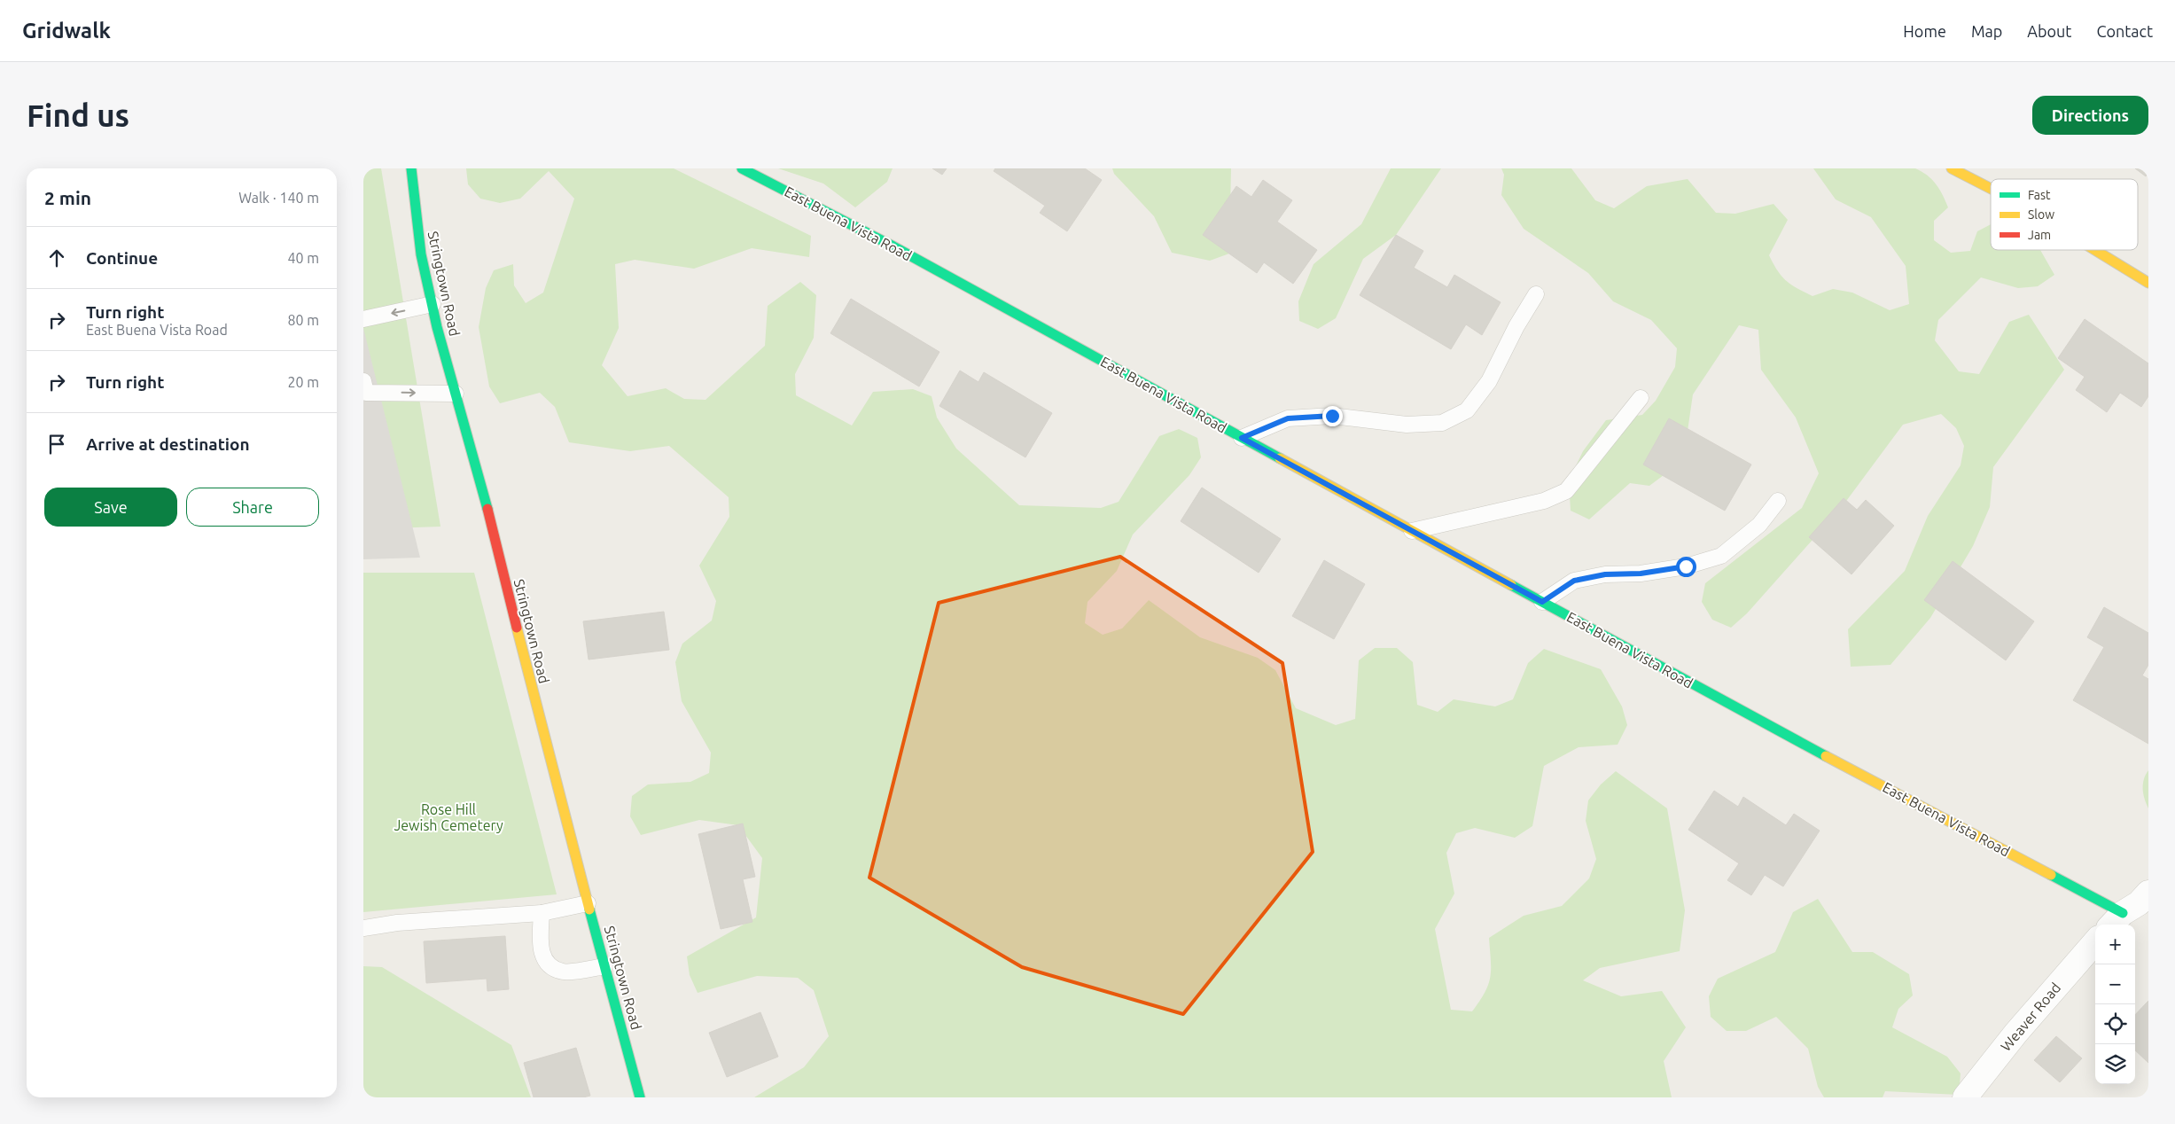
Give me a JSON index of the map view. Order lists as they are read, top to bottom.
{
  "streets": {
    "street": ["East Buena Vista Road", "Stringtown Road", "Weaver Road"]
  },
  "parks": ["Rose Hill Jewish Cemetery"],
  "legend": ["Fast", "Slow", "Jam"],
  "page": {
    "header": "Gridwalk",
    "nav": [
      "Home",
      "Map",
      "About",
      "Contact"
    ],
    "buttons": [
      "Directions",
      ["Save", "Share"]
    ],
    "title": "Find us",
    "heading": ["2 min", "Walk · 140 m"],
    "list": [
      ["Continue", "40 m"],
      ["Turn right", "East Buena Vista Road", "80 m"],
      ["Turn right", "20 m"],
      "Arrive at destination"
    ],
    "map_buttons": ["+", "−"]
  }
}
